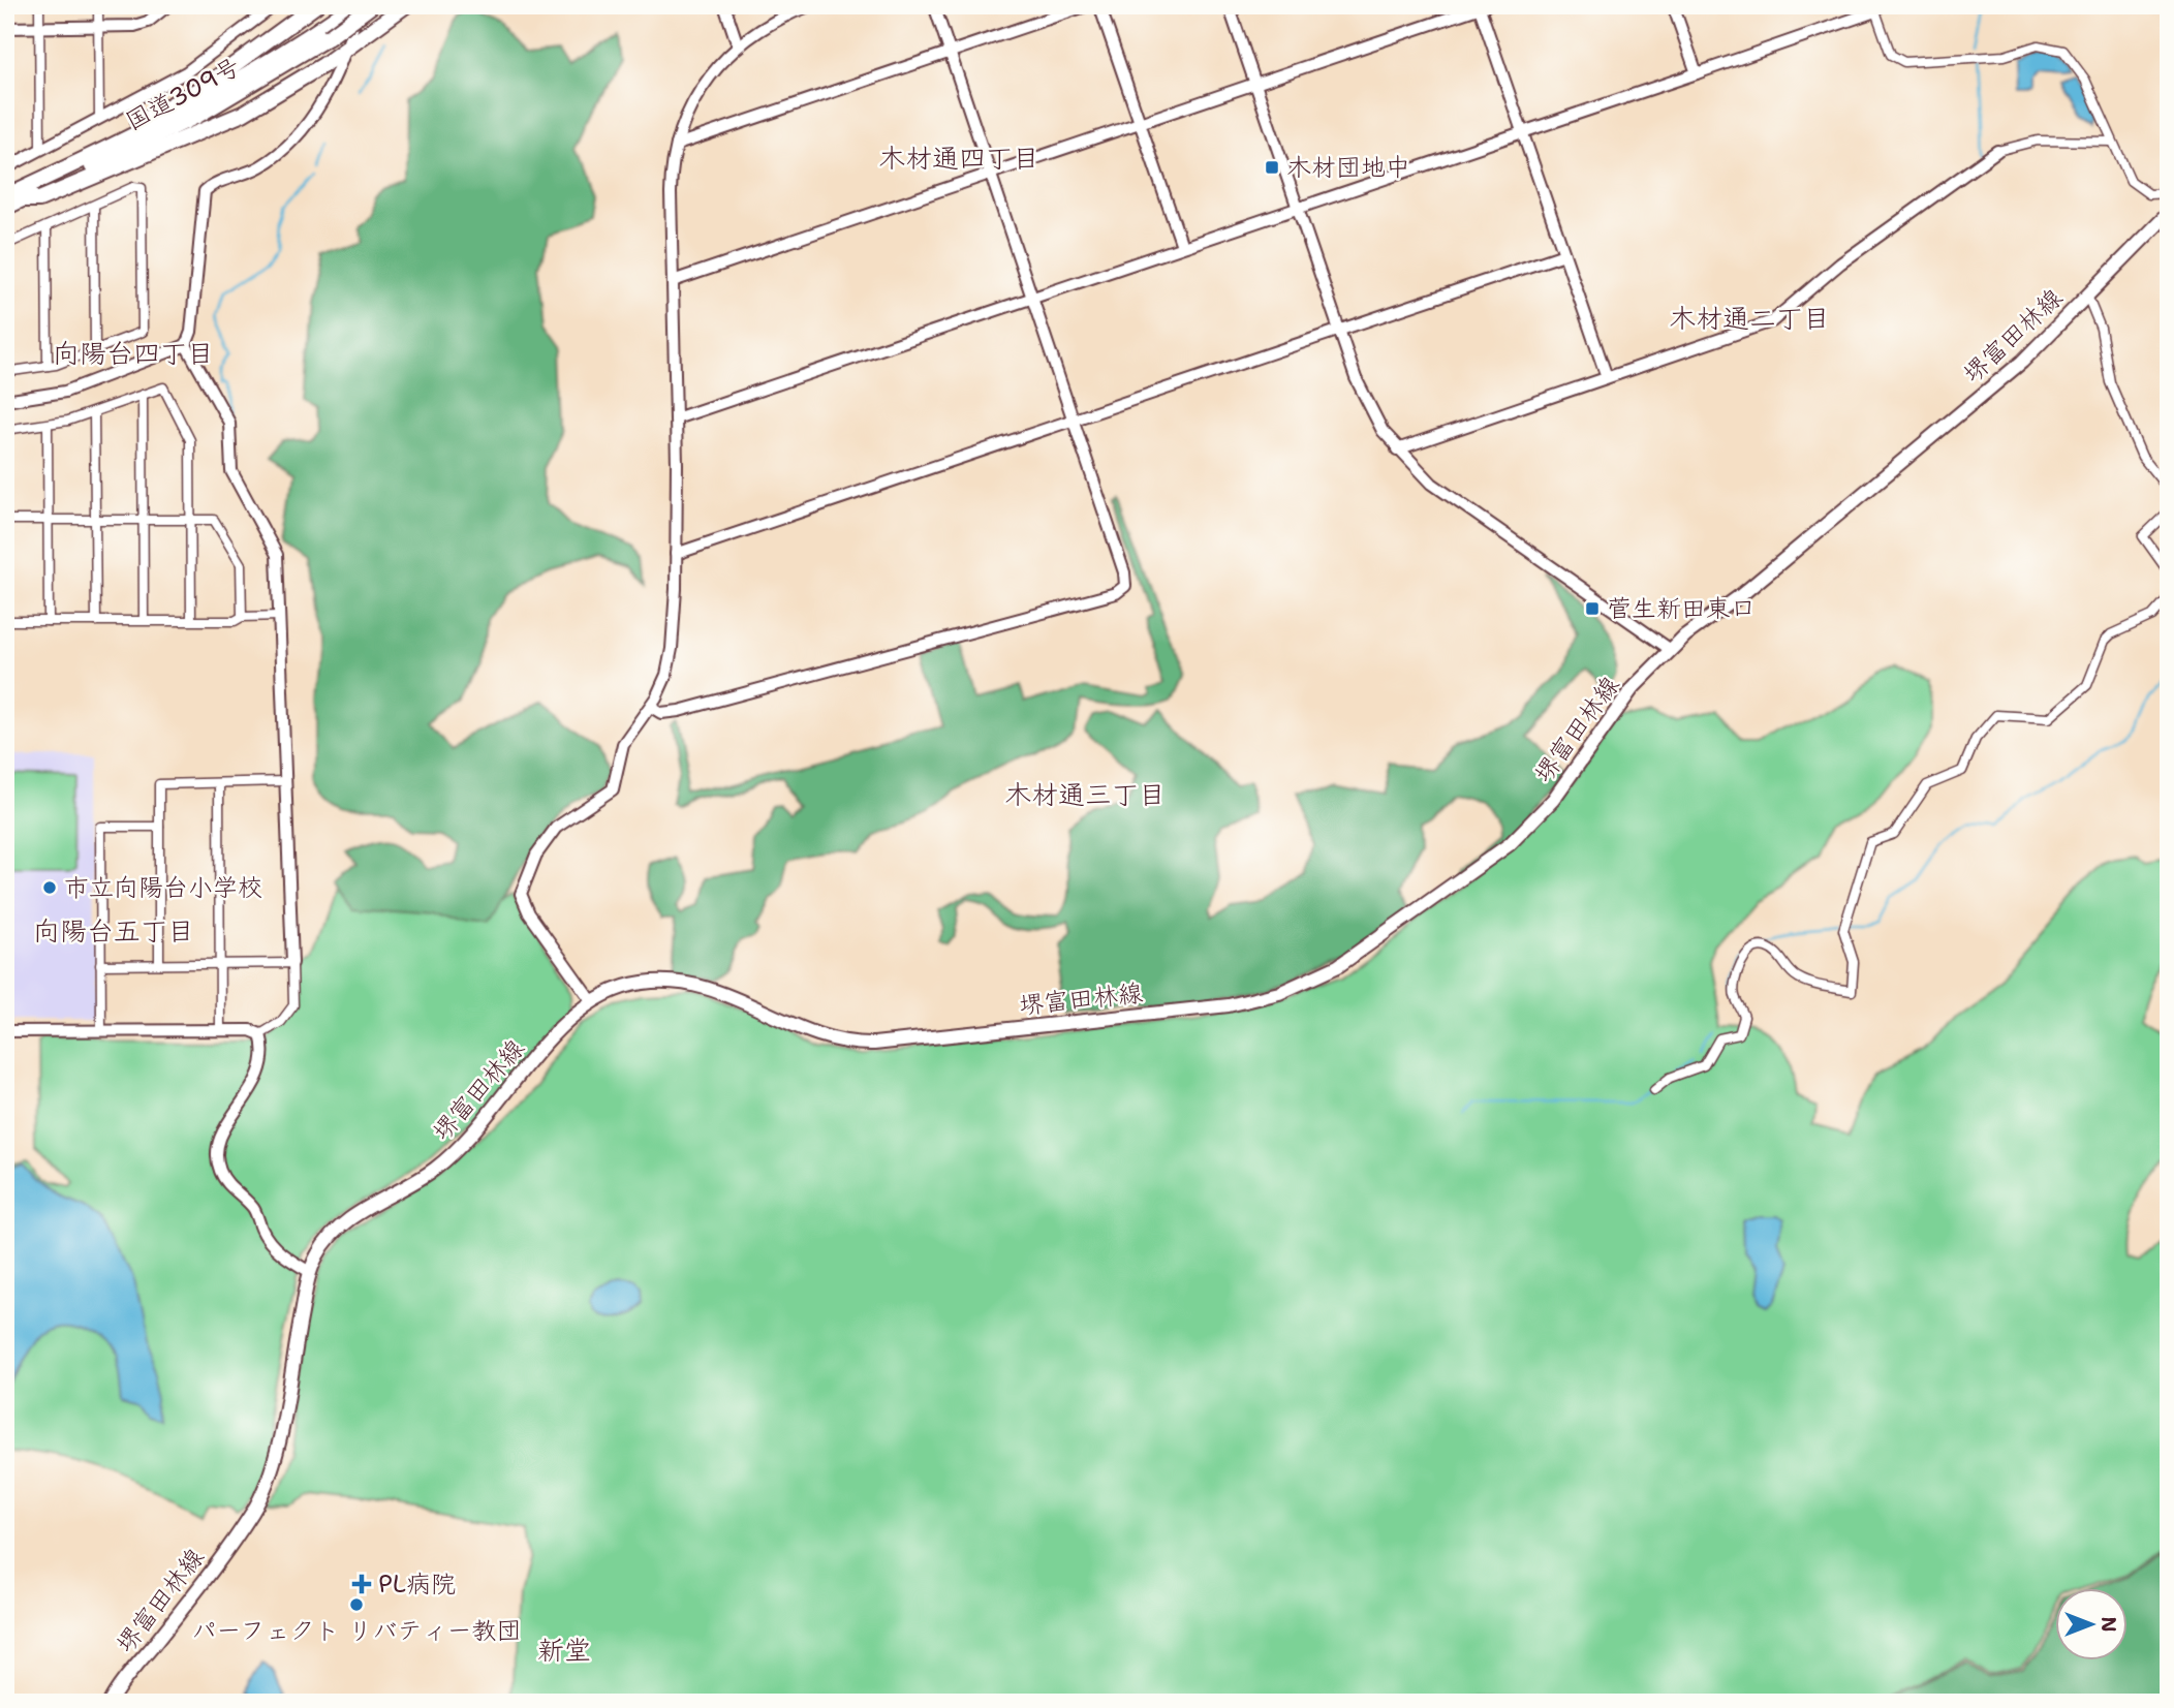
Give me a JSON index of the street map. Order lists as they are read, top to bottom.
{
  "streets": {
    "highway": ["国道309号"],
    "main road": ["堺富田林線"]
  },
  "districts": [
    "木材通四丁目",
    "木材通二丁目",
    "向陽台四丁目",
    "木材通三丁目",
    "向陽台五丁目",
    "新堂"
  ],
  "places": {
    "transit": ["木材団地中", "菅生新田東口"],
    "other": ["市立向陽台小学校", "パーフェクト リバティー教団"],
    "health": ["PL病院"]
  },
  "north": "right"
}
